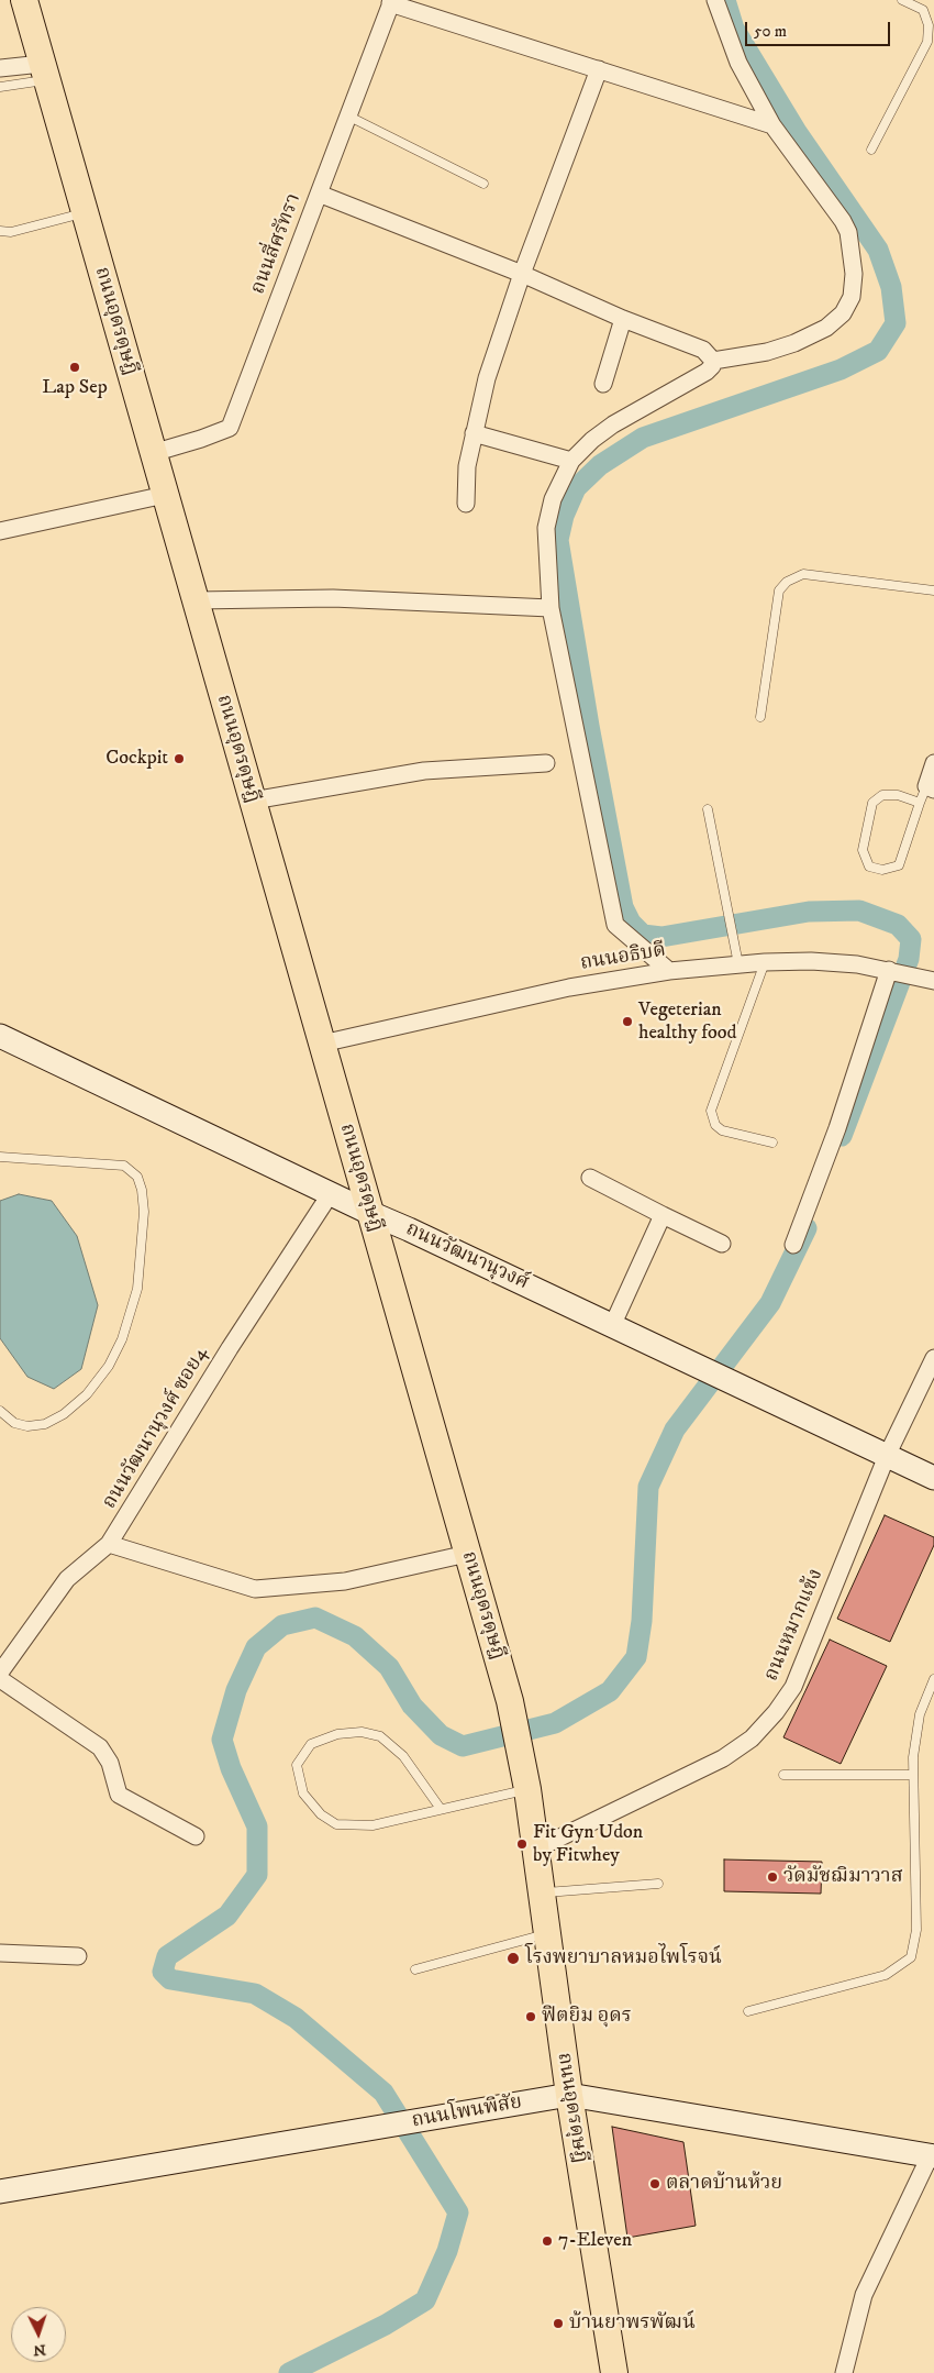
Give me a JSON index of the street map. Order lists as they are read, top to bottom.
{
  "streets": {
    "main road": ["ถนนอุดรดุษฎี"],
    "street": [
      "ถนนสี่ศรัทรา",
      "ถนนอธิบดี",
      "ถนนวัฒนานุวงศ์",
      "ถนนวัฒนานุวงศ์ ซอย4",
      "ถนนหมากแข้ง",
      "ถนนโพนพิสัย"
    ]
  },
  "crossings": [
    ["ถนนสี่ศรัทรา", "ถนนอุดรดุษฎี"],
    ["ถนนอุดรดุษฎี", "ถนนอธิบดี"],
    ["ถนนอุดรดุษฎี", "ถนนวัฒนานุวงศ์"],
    ["ถนนอุดรดุษฎี", "ถนนหมากแข้ง"],
    ["ถนนอุดรดุษฎี", "ถนนโพนพิสัย"],
    ["ถนนวัฒนานุวงศ์", "ถนนวัฒนานุวงศ์ ซอย4"],
    ["ถนนวัฒนานุวงศ์", "ถนนหมากแข้ง"]
  ],
  "places": [
    "Lap Sep",
    "Cockpit",
    "Vegeterian healthy food",
    "Fit Gyn Udon by Fitwhey",
    "วัดมัชฌิมาวาส",
    "โรงพยาบาลหมอไพโรจน์",
    "ฟิตยิม อุดร",
    "ตลาดบ้านห้วย",
    "7-Eleven",
    "บ้านยาพรพัฒน์"
  ],
  "scale_bar": "50 m",
  "north": "bottom"
}
